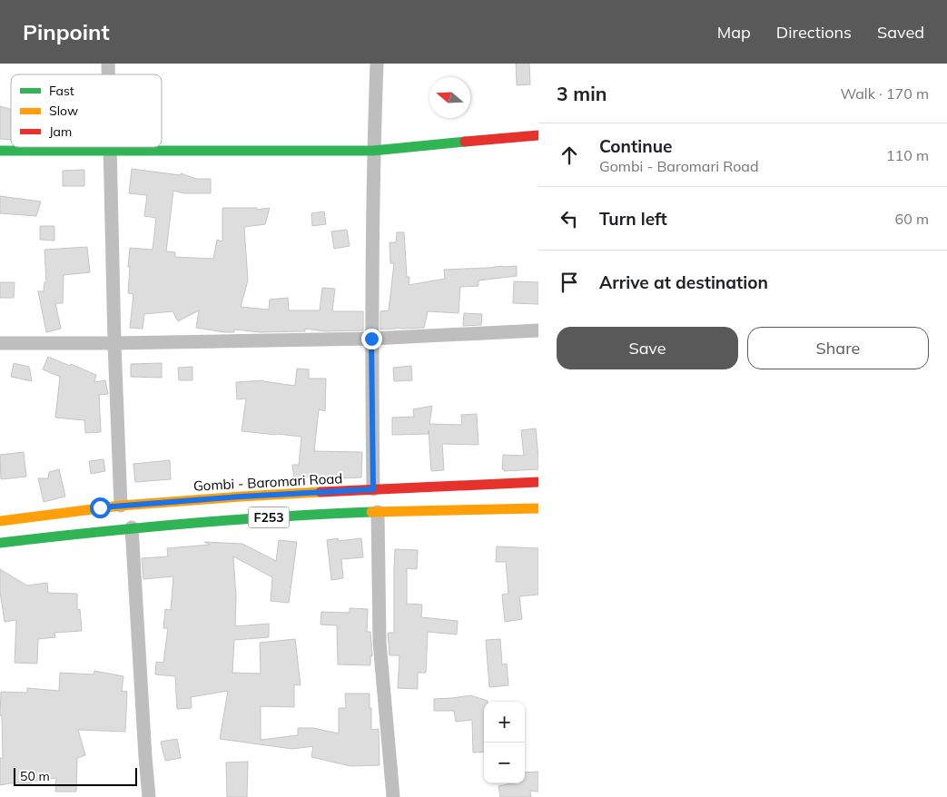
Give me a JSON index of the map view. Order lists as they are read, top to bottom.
{
  "streets": {
    "main road": ["Gombi - Baromari Road", "F253"]
  },
  "legend": ["Fast", "Slow", "Jam"],
  "scale_bar": "50 m",
  "north": "left",
  "page": {
    "header": "Pinpoint",
    "nav": ["Map", "Directions", "Saved"],
    "heading": ["3 min", "Walk · 170 m"],
    "list": [
      ["Continue", "Gombi - Baromari Road", "110 m"],
      ["Turn left", "60 m"],
      "Arrive at destination"
    ],
    "buttons": ["Save", "Share"],
    "map_buttons": ["+", "−"],
    "scale": "50 m"
  }
}
